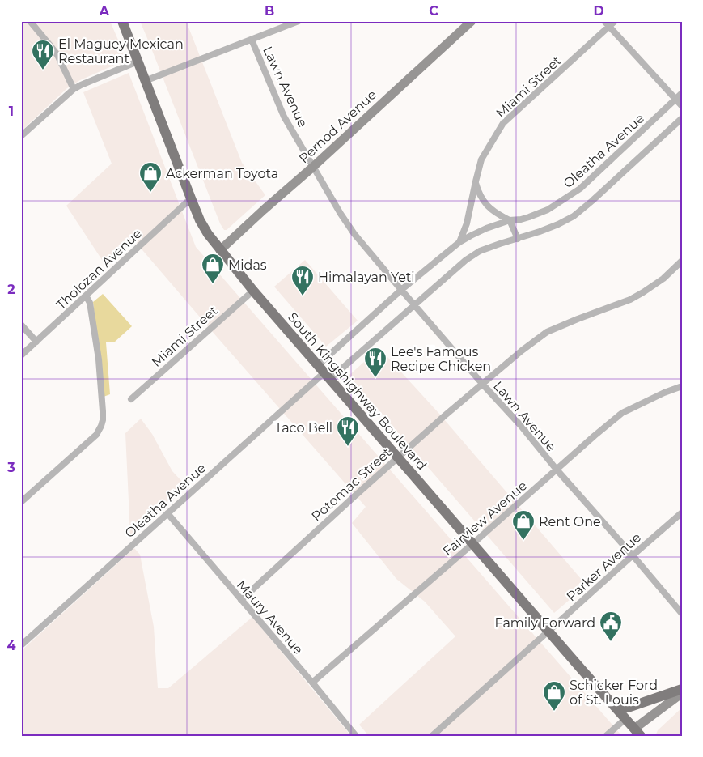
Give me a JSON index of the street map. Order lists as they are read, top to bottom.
{
  "streets": {
    "main road": ["South Kingshighway Boulevard"],
    "street": [
      "Lawn Avenue",
      "Miami Street",
      "Pernod Avenue",
      "Oleatha Avenue",
      "Tholozan Avenue",
      "Potomac Street",
      "Fairview Avenue",
      "Parker Avenue",
      "Maury Avenue"
    ]
  },
  "crossings": [
    ["Lawn Avenue", "Pernod Avenue"],
    ["Lawn Avenue", "Oleatha Avenue"],
    ["Lawn Avenue", "Potomac Street"],
    ["Lawn Avenue", "Fairview Avenue"],
    ["Lawn Avenue", "Parker Avenue"],
    ["Miami Street", "Oleatha Avenue"],
    ["Miami Street", "South Kingshighway Boulevard"],
    ["Pernod Avenue", "South Kingshighway Boulevard"],
    ["Oleatha Avenue", "South Kingshighway Boulevard"],
    ["Oleatha Avenue", "Maury Avenue"],
    ["Tholozan Avenue", "South Kingshighway Boulevard"],
    ["South Kingshighway Boulevard", "Potomac Street"],
    ["South Kingshighway Boulevard", "Fairview Avenue"],
    ["South Kingshighway Boulevard", "Parker Avenue"],
    ["Potomac Street", "Maury Avenue"],
    ["Fairview Avenue", "Maury Avenue"]
  ],
  "places": {
    "restaurant": [
      "El Maguey Mexican Restaurant",
      "Himalayan Yeti",
      "Lee's Famous Recipe Chicken",
      "Taco Bell"
    ],
    "shop": [
      "Ackerman Toyota",
      "Midas",
      "Rent One",
      "Schicker Ford of St. Louis"
    ],
    "public building": ["Family Forward"]
  },
  "grid": {
    "columns": [
      "A",
      "B",
      "C",
      "D"
    ],
    "rows": [
      "1",
      "2",
      "3",
      "4"
    ]
  }
}
